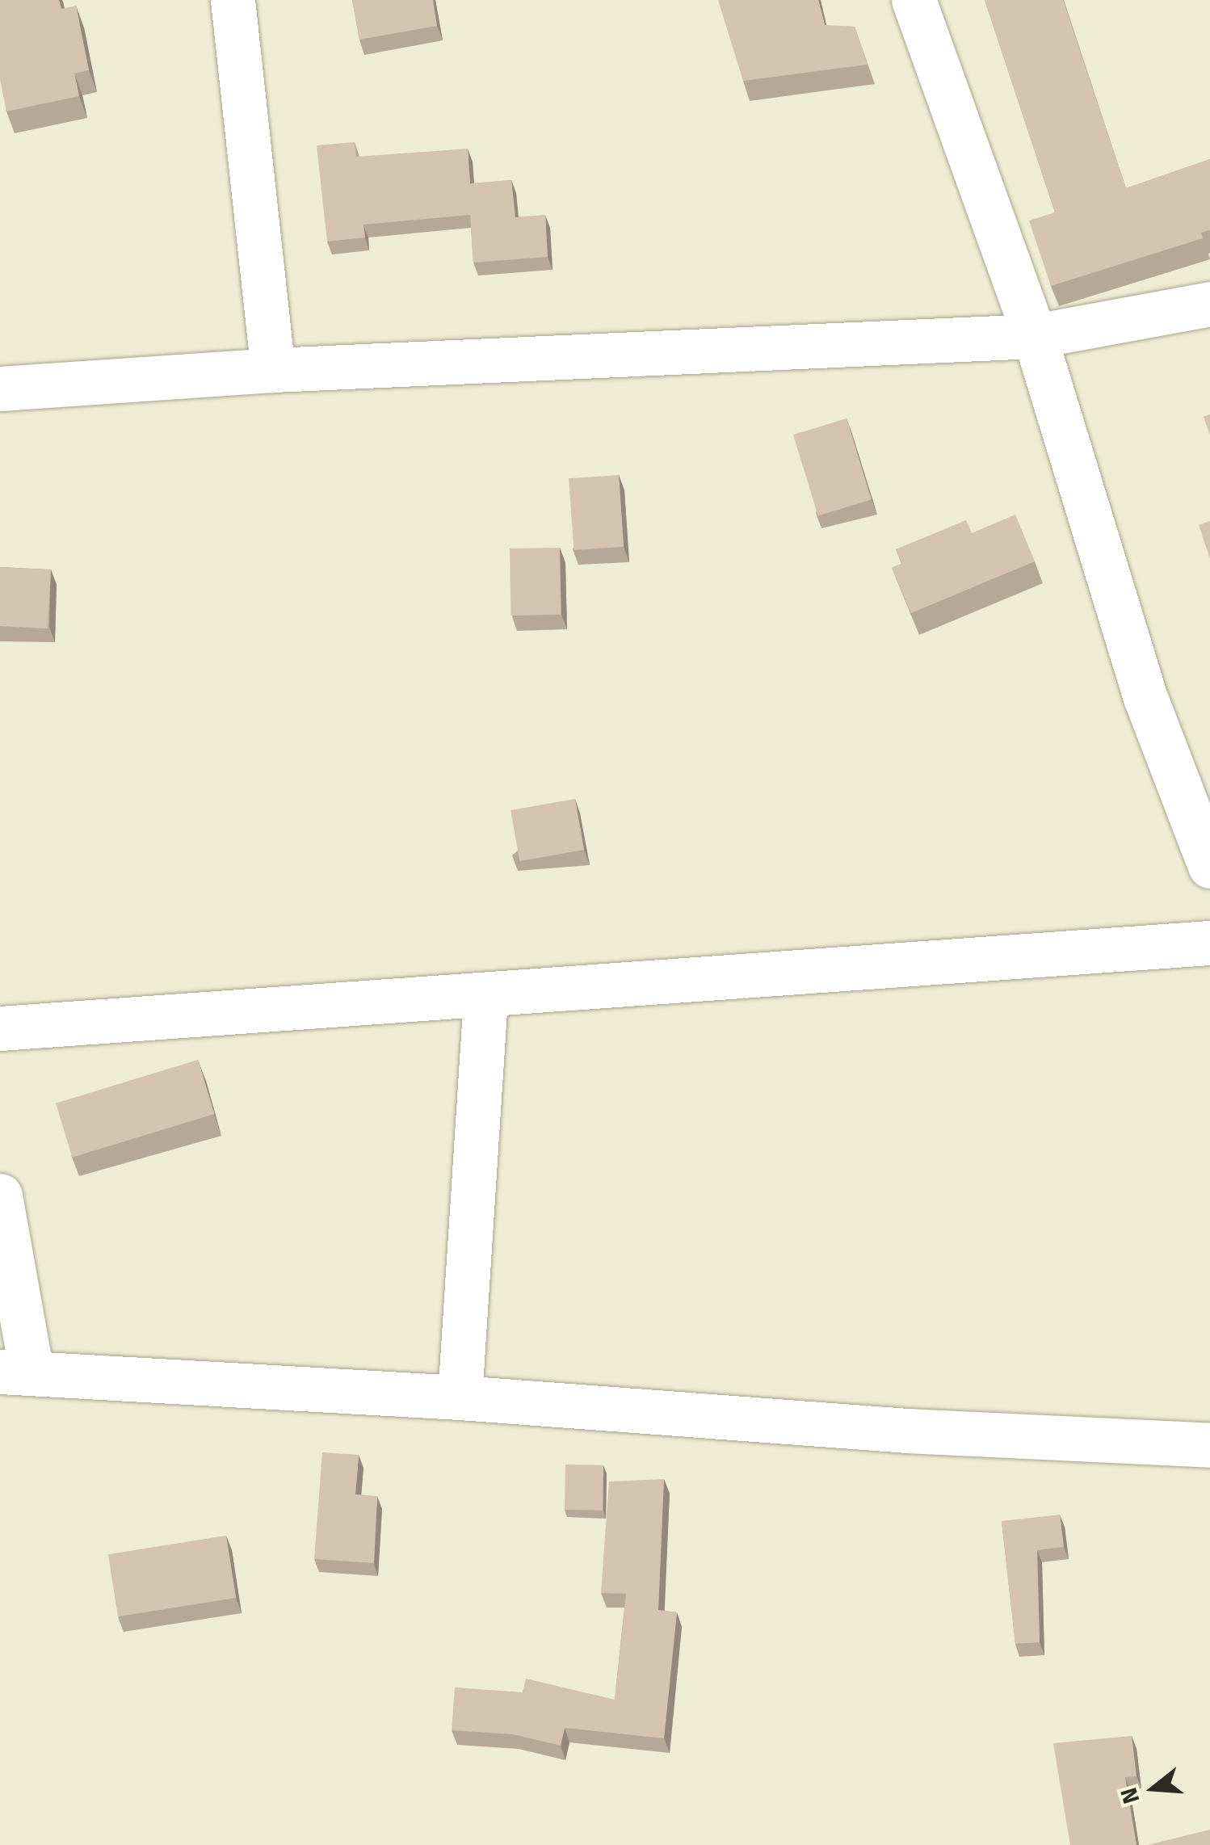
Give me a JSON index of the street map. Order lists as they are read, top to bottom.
{
  "north": "left"
}
